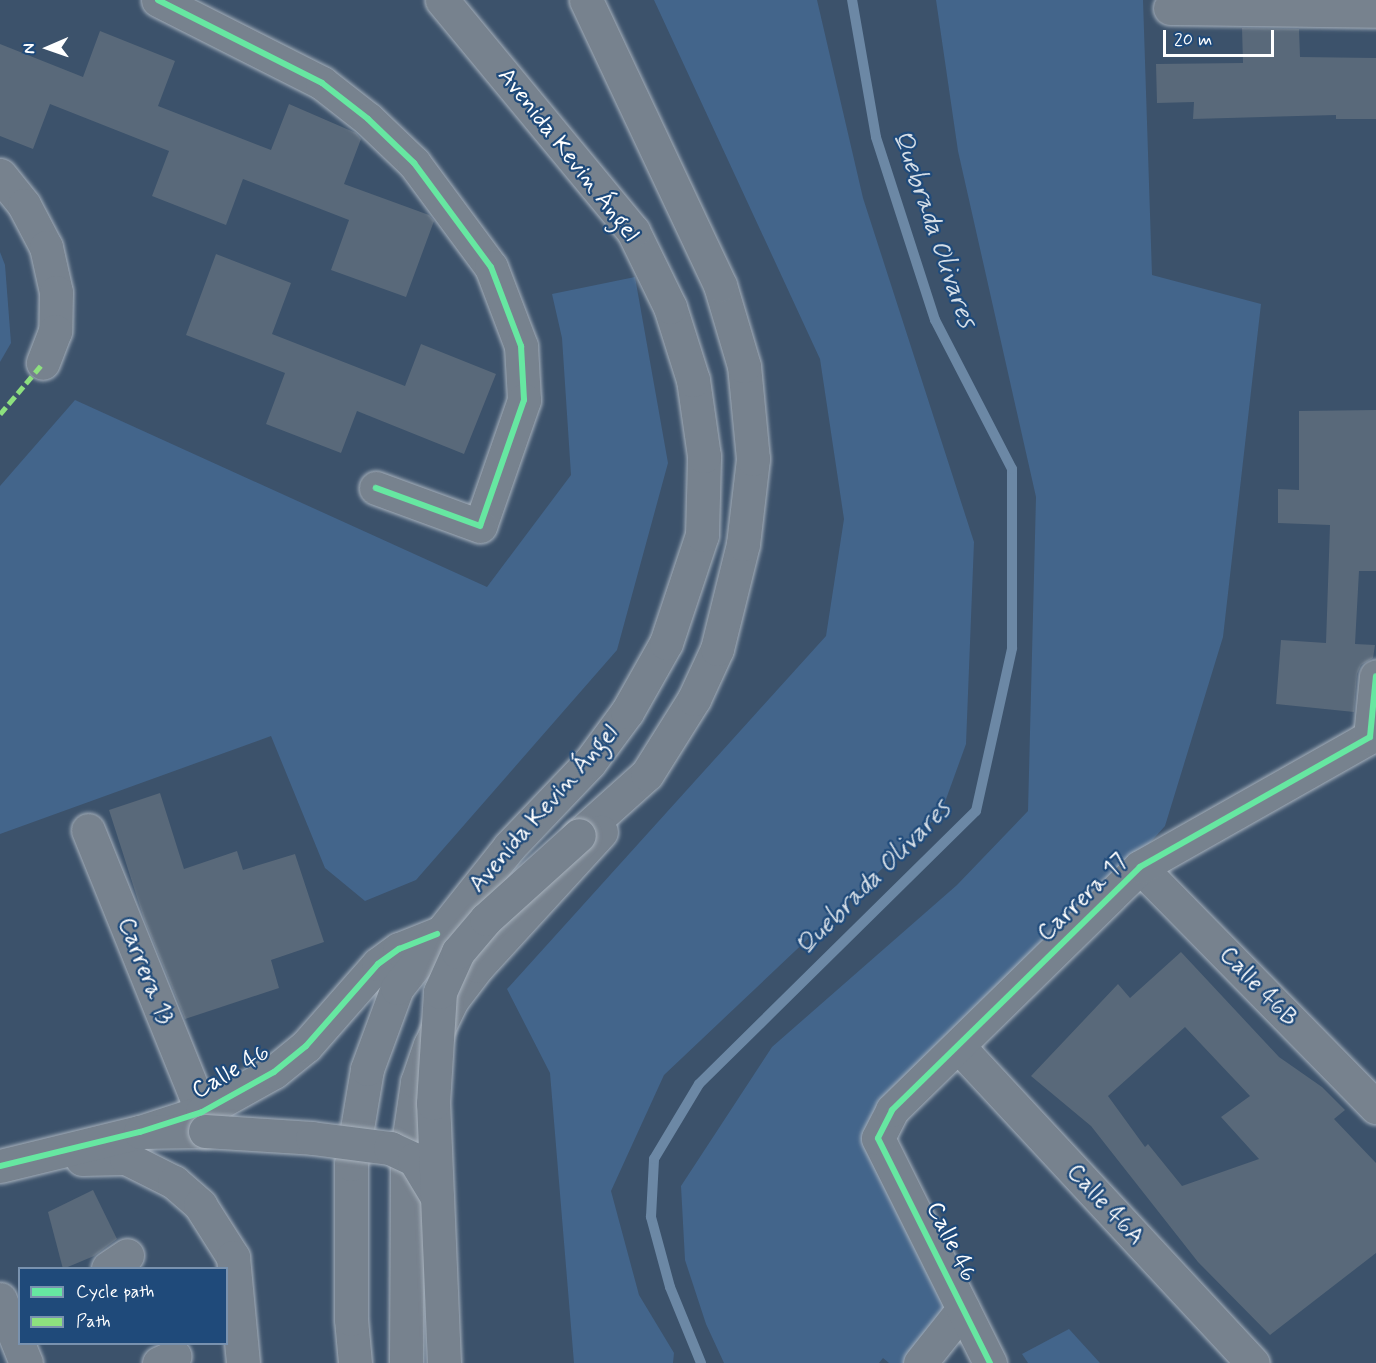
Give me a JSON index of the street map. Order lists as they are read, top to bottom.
{
  "streets": {
    "street": [
      "Avenida Kevin Ángel",
      "Carrera 17",
      "Carrera 13",
      "Calle 46B",
      "Calle 46",
      "Calle 46A"
    ]
  },
  "crossings": [
    ["Avenida Kevin Ángel", "Calle 46"],
    ["Carrera 17", "Calle 46B"],
    ["Carrera 17", "Calle 46"],
    ["Carrera 17", "Calle 46A"],
    ["Carrera 13", "Calle 46"]
  ],
  "water": ["Quebrada Olivares"],
  "legend": ["Cycle path", "Path"],
  "scale_bar": "20 m",
  "north": "left"
}
